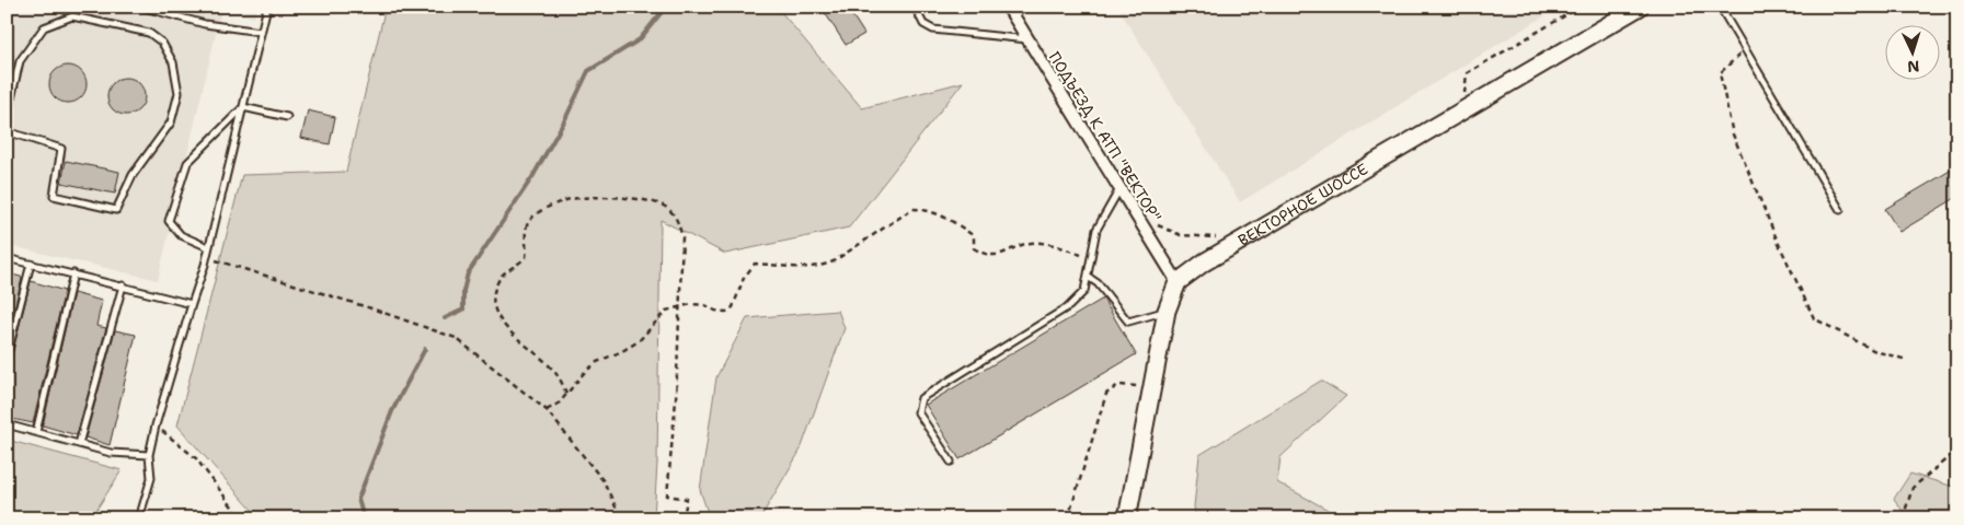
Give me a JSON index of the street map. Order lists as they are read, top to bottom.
{
  "streets": {
    "main road": ["ВЕКТОРНОЕ ШОССЕ"],
    "street": ["ПОДЪЕЗД К АТП \"ВЕКТОР\""]
  },
  "crossings": [
    ["ПОДЪЕЗД К АТП \"ВЕКТОР\"", "ВЕКТОРНОЕ ШОССЕ"]
  ],
  "north": "bottom"
}
